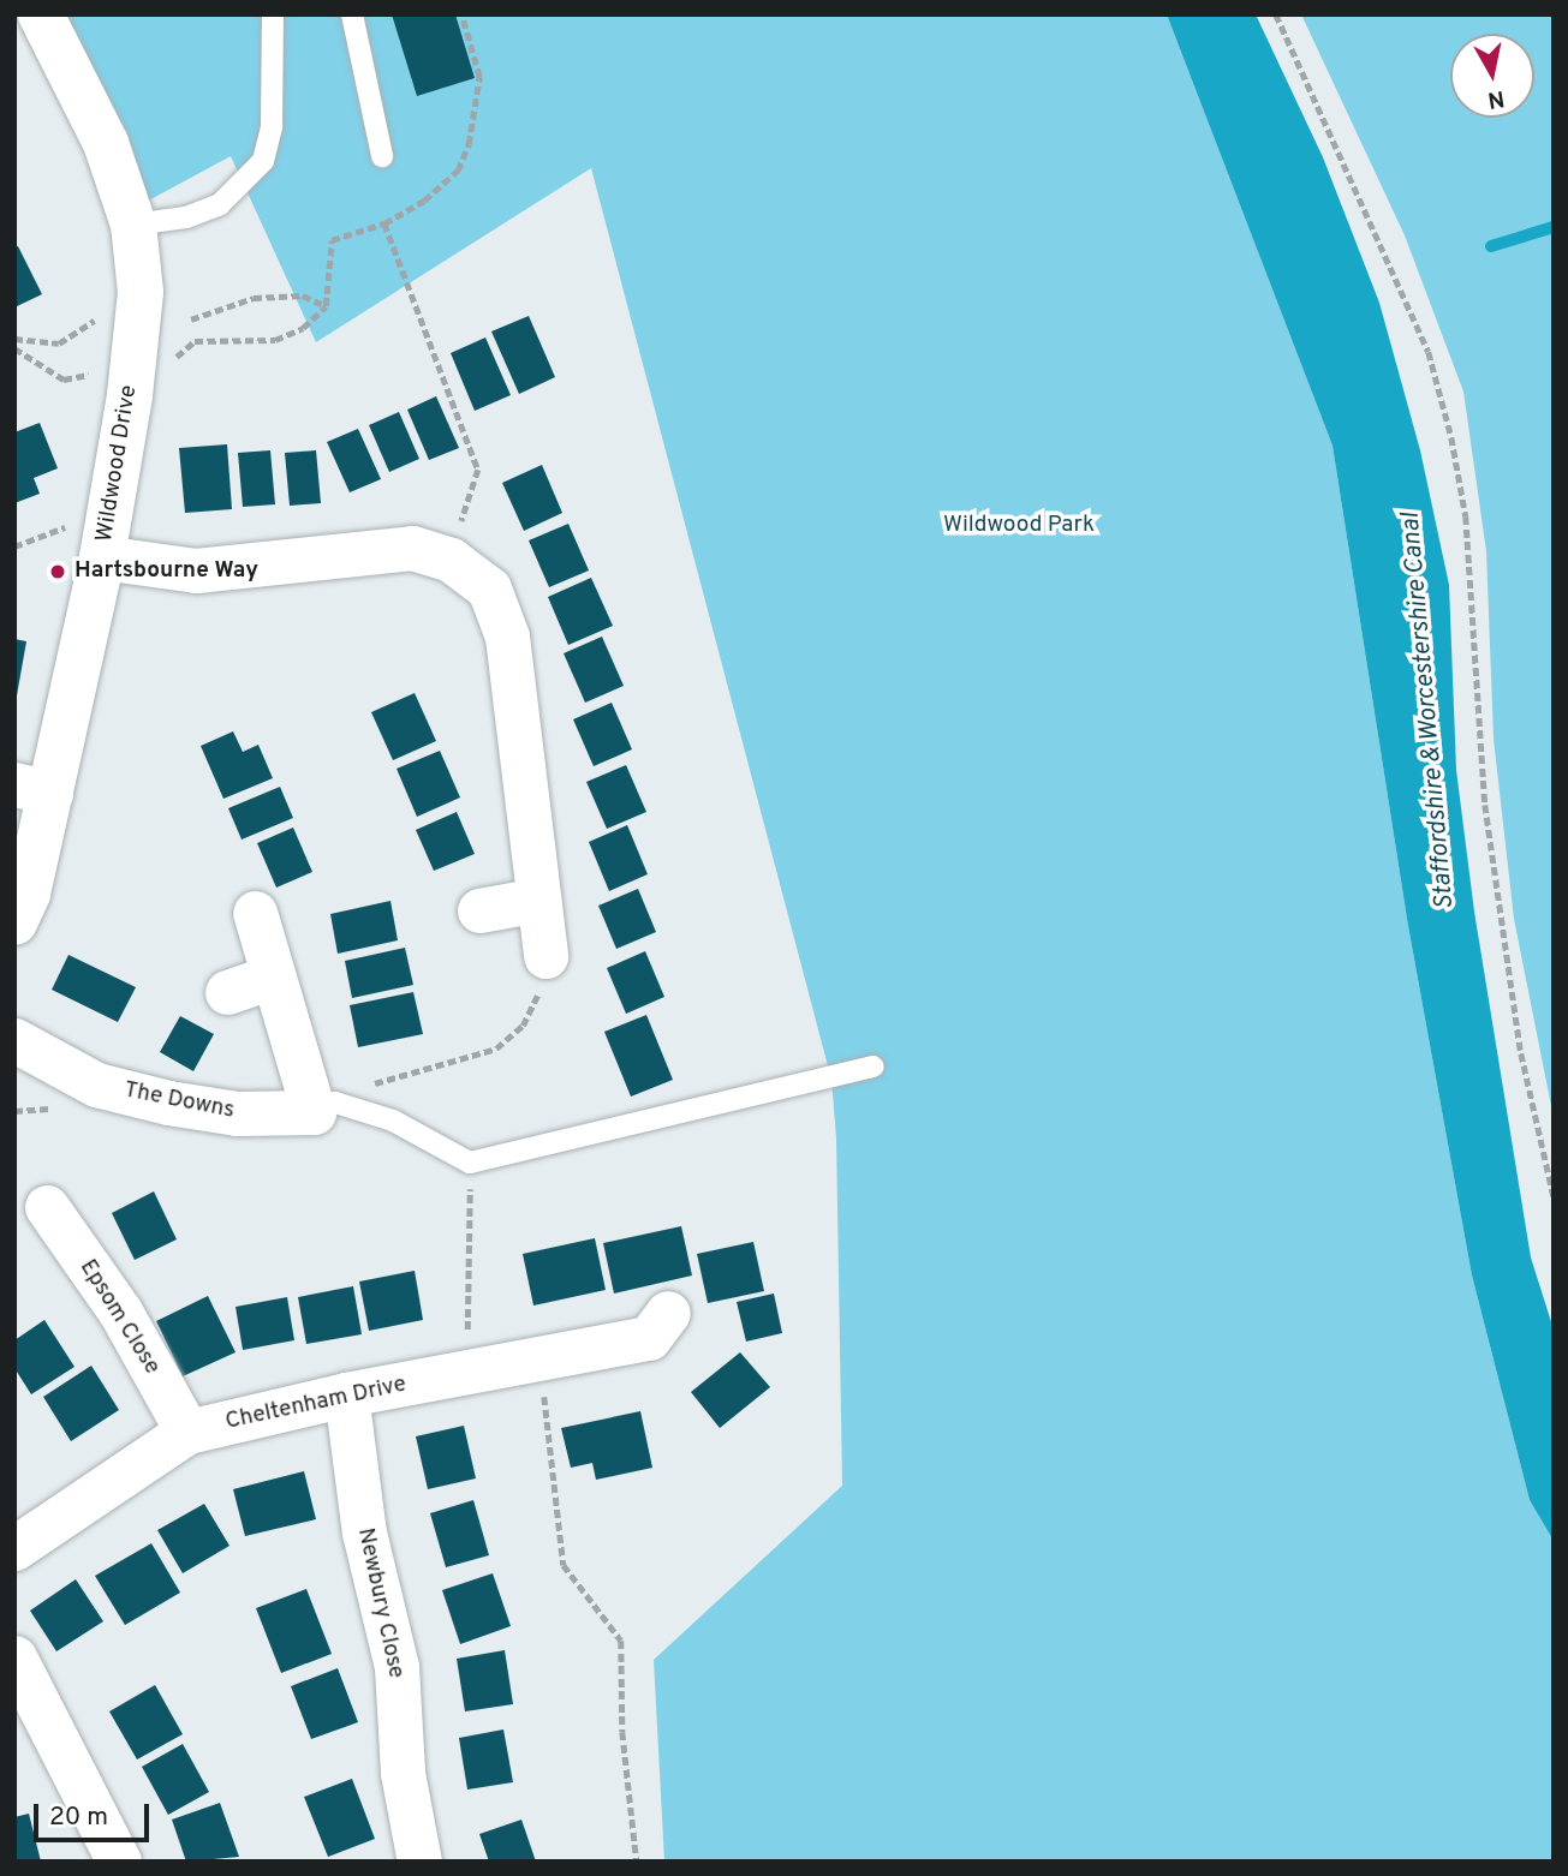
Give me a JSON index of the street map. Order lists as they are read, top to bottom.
{
  "streets": {
    "street": [
      "Wildwood Drive",
      "The Downs",
      "Epsom Close",
      "Cheltenham Drive",
      "Newbury Close"
    ]
  },
  "crossings": [
    ["Epsom Close", "Cheltenham Drive"],
    ["Cheltenham Drive", "Newbury Close"]
  ],
  "water": ["Staffordshire & Worcestershire Canal"],
  "parks": ["Wildwood Park"],
  "places": ["Hartsbourne Way"],
  "scale_bar": "20 m",
  "north": "bottom"
}
